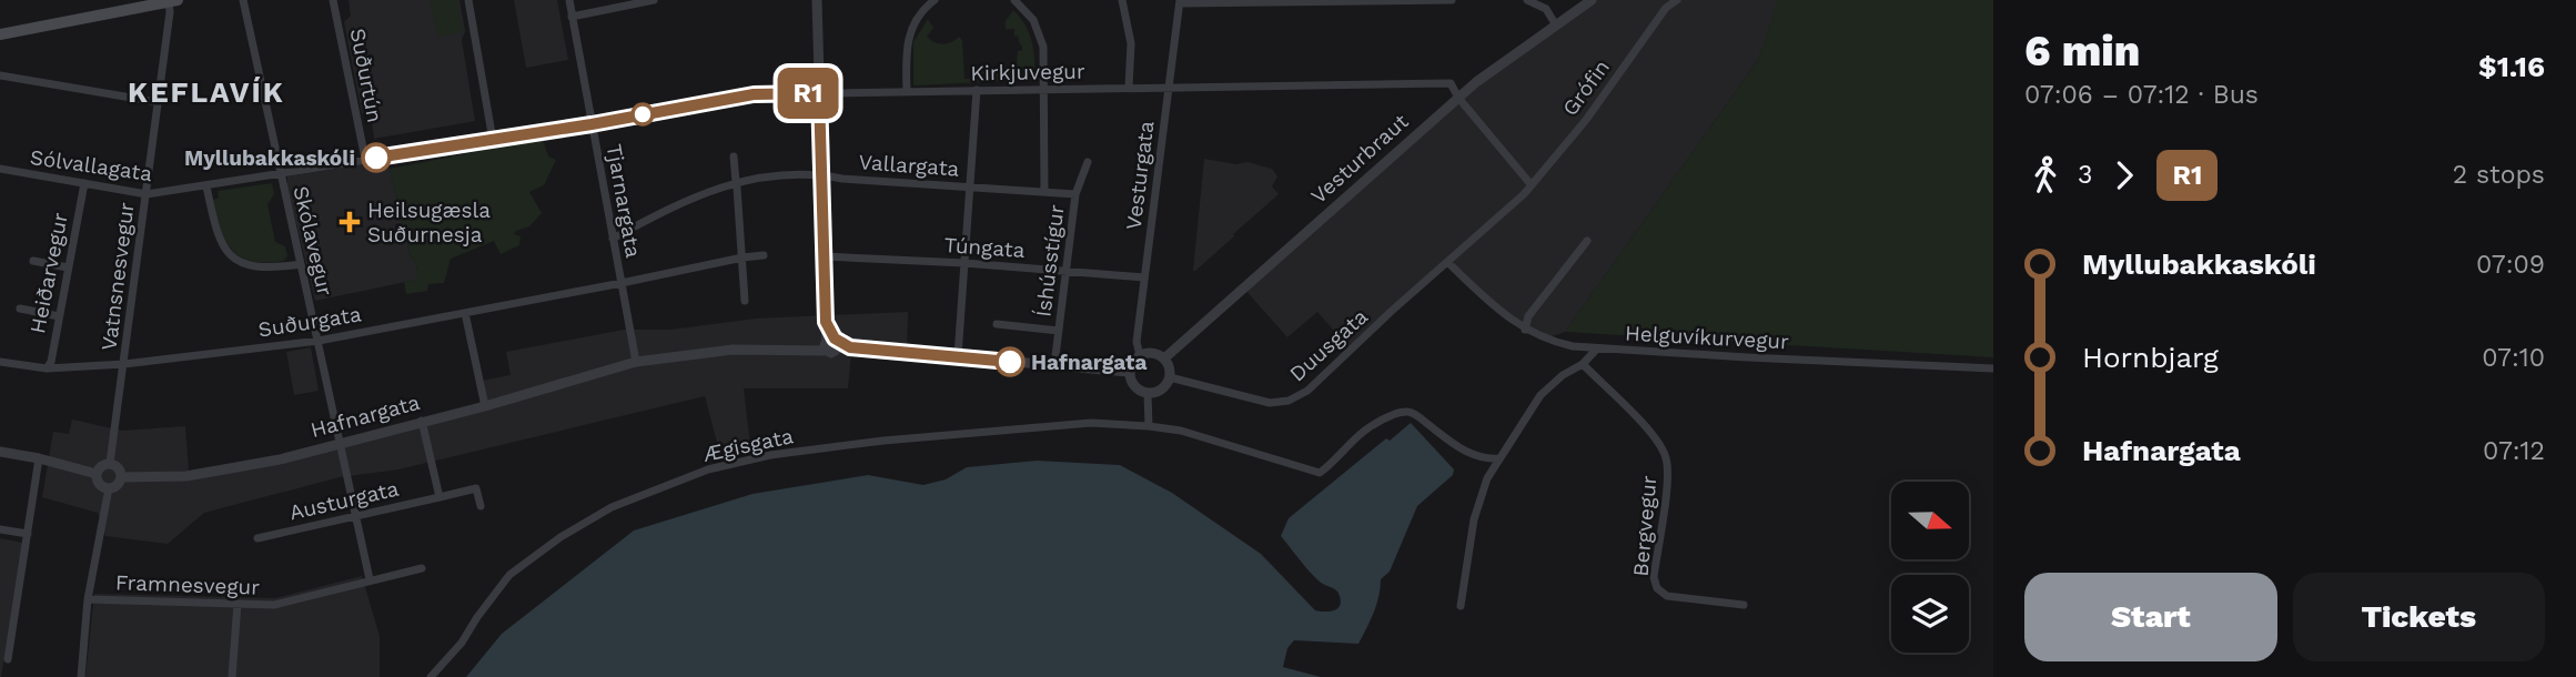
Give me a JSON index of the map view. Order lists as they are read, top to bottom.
{
  "streets": {
    "street": [
      "Kirkjuvegur",
      "Suðurtún",
      "Grófin",
      "Vesturbraut",
      "Sólvallagata",
      "Vallargata",
      "Vesturgata",
      "Tjarnargata",
      "Skólavegur",
      "Túngata",
      "Íshússtígur",
      "Heiðarvegur",
      "Vatnsnesvegur",
      "Suðurgata",
      "Helguvíkurvegur",
      "Duusgata",
      "Hafnargata",
      "Ægisgata",
      "Austurgata",
      "Bergvegur",
      "Framnesvegur"
    ]
  },
  "crossings": [
    ["Kirkjuvegur", "Vesturbraut"],
    ["Kirkjuvegur", "Sólvallagata"],
    ["Kirkjuvegur", "Vesturgata"],
    ["Kirkjuvegur", "Tjarnargata"],
    ["Suðurtún", "Sólvallagata"],
    ["Grófin", "Helguvíkurvegur"],
    ["Grófin", "Duusgata"],
    ["Vesturbraut", "Vesturgata"],
    ["Vesturbraut", "Duusgata"],
    ["Vesturbraut", "Hafnargata"],
    ["Sólvallagata", "Tjarnargata"],
    ["Sólvallagata", "Skólavegur"],
    ["Sólvallagata", "Heiðarvegur"],
    ["Sólvallagata", "Vatnsnesvegur"],
    ["Vallargata", "Tjarnargata"],
    ["Vallargata", "Íshússtígur"],
    ["Vesturgata", "Túngata"],
    ["Vesturgata", "Duusgata"],
    ["Vesturgata", "Hafnargata"],
    ["Tjarnargata", "Suðurgata"],
    ["Tjarnargata", "Hafnargata"],
    ["Skólavegur", "Suðurgata"],
    ["Skólavegur", "Hafnargata"],
    ["Skólavegur", "Austurgata"],
    ["Skólavegur", "Framnesvegur"],
    ["Túngata", "Íshússtígur"],
    ["Íshússtígur", "Hafnargata"],
    ["Heiðarvegur", "Suðurgata"],
    ["Vatnsnesvegur", "Suðurgata"],
    ["Vatnsnesvegur", "Hafnargata"],
    ["Helguvíkurvegur", "Duusgata"],
    ["Duusgata", "Hafnargata"]
  ],
  "districts": ["KEFLAVÍK"],
  "places": {
    "other": ["Myllubakkaskóli", "Hafnargata"],
    "health": ["Heilsugæsla Suðurnesja"]
  },
  "lines": ["bus line R1"],
  "north": "right",
  "page": {
    "on_map": "R1",
    "heading": ["6 min", "07:06 – 07:12 · Bus", "$1.16"],
    "legs": ["3", "R1", "2 stops"],
    "list": [
      {
        "name": "Myllubakkaskóli",
        "value": "07:09"
      },
      {
        "name": "Hornbjarg",
        "value": "07:10"
      },
      {
        "name": "Hafnargata",
        "value": "07:12"
      }
    ],
    "buttons": ["Start", "Tickets"]
  }
}
